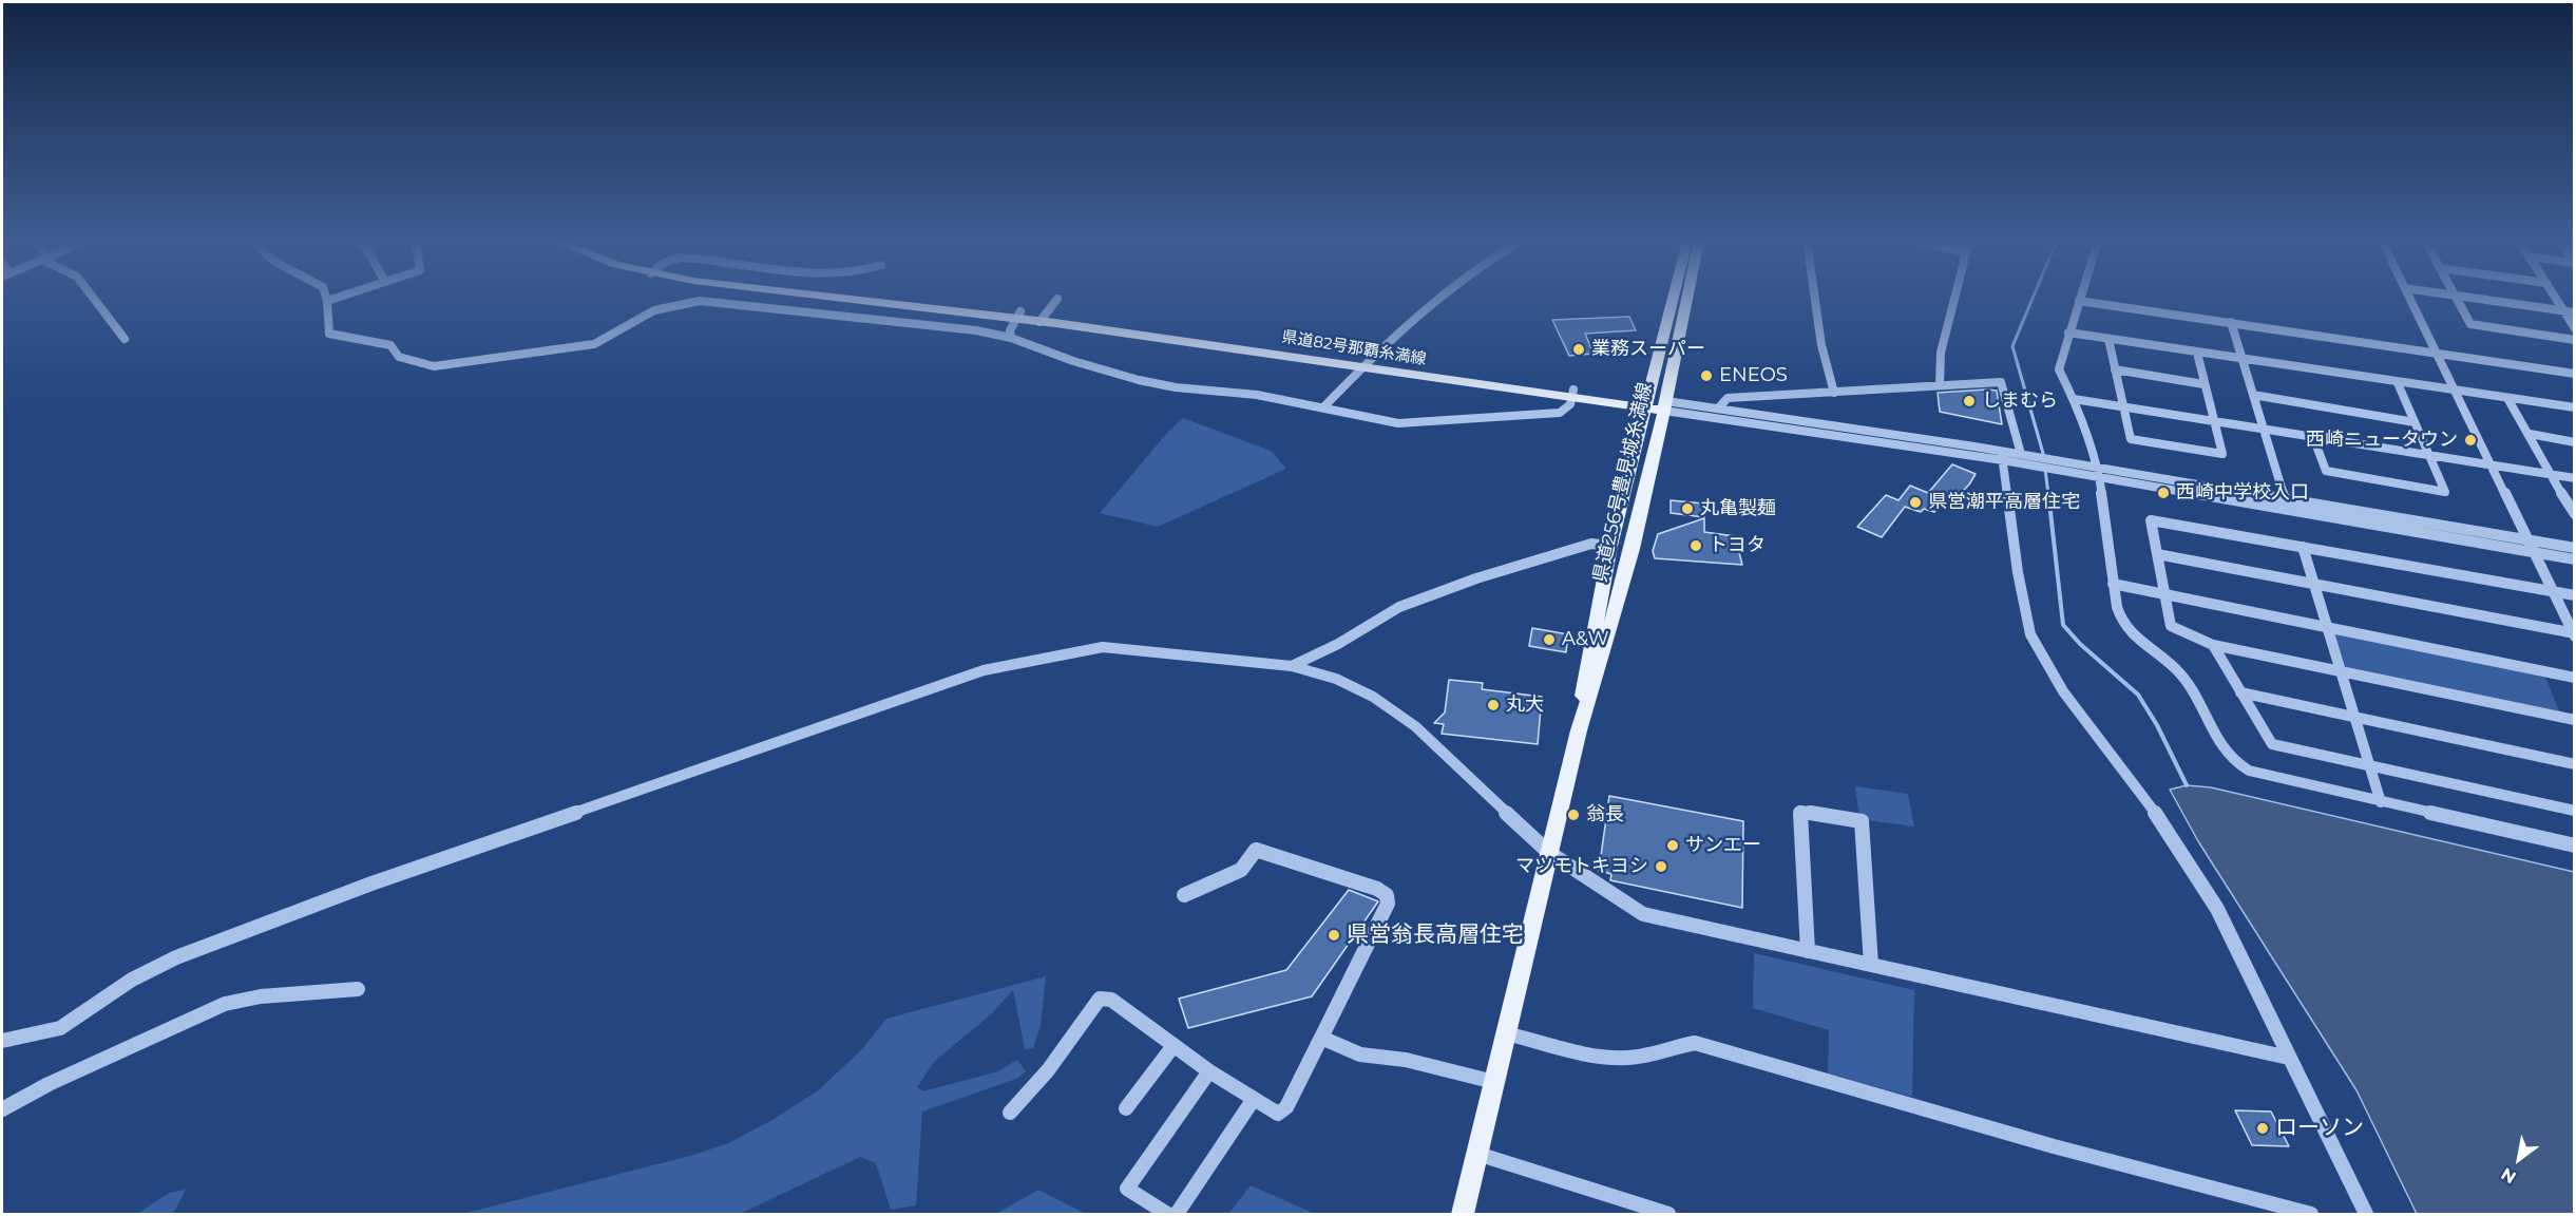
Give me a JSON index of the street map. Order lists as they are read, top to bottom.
{
  "streets": {
    "main road": ["県道82号那覇糸満線", "県道256号豊見城糸満線"]
  },
  "crossings": [
    ["県道82号那覇糸満線", "県道256号豊見城糸満線"]
  ],
  "places": [
    "業務スーパー",
    "ENEOS",
    "しまむら",
    "西崎ニュータウン",
    "西崎中学校入口",
    "県営潮平高層住宅",
    "丸亀製麺",
    "トヨタ",
    "A&W",
    "丸大",
    "翁長",
    "サンエー",
    "マツモトキヨシ",
    "県営翁長高層住宅",
    "ローソン"
  ],
  "north": "bottom left"
}
